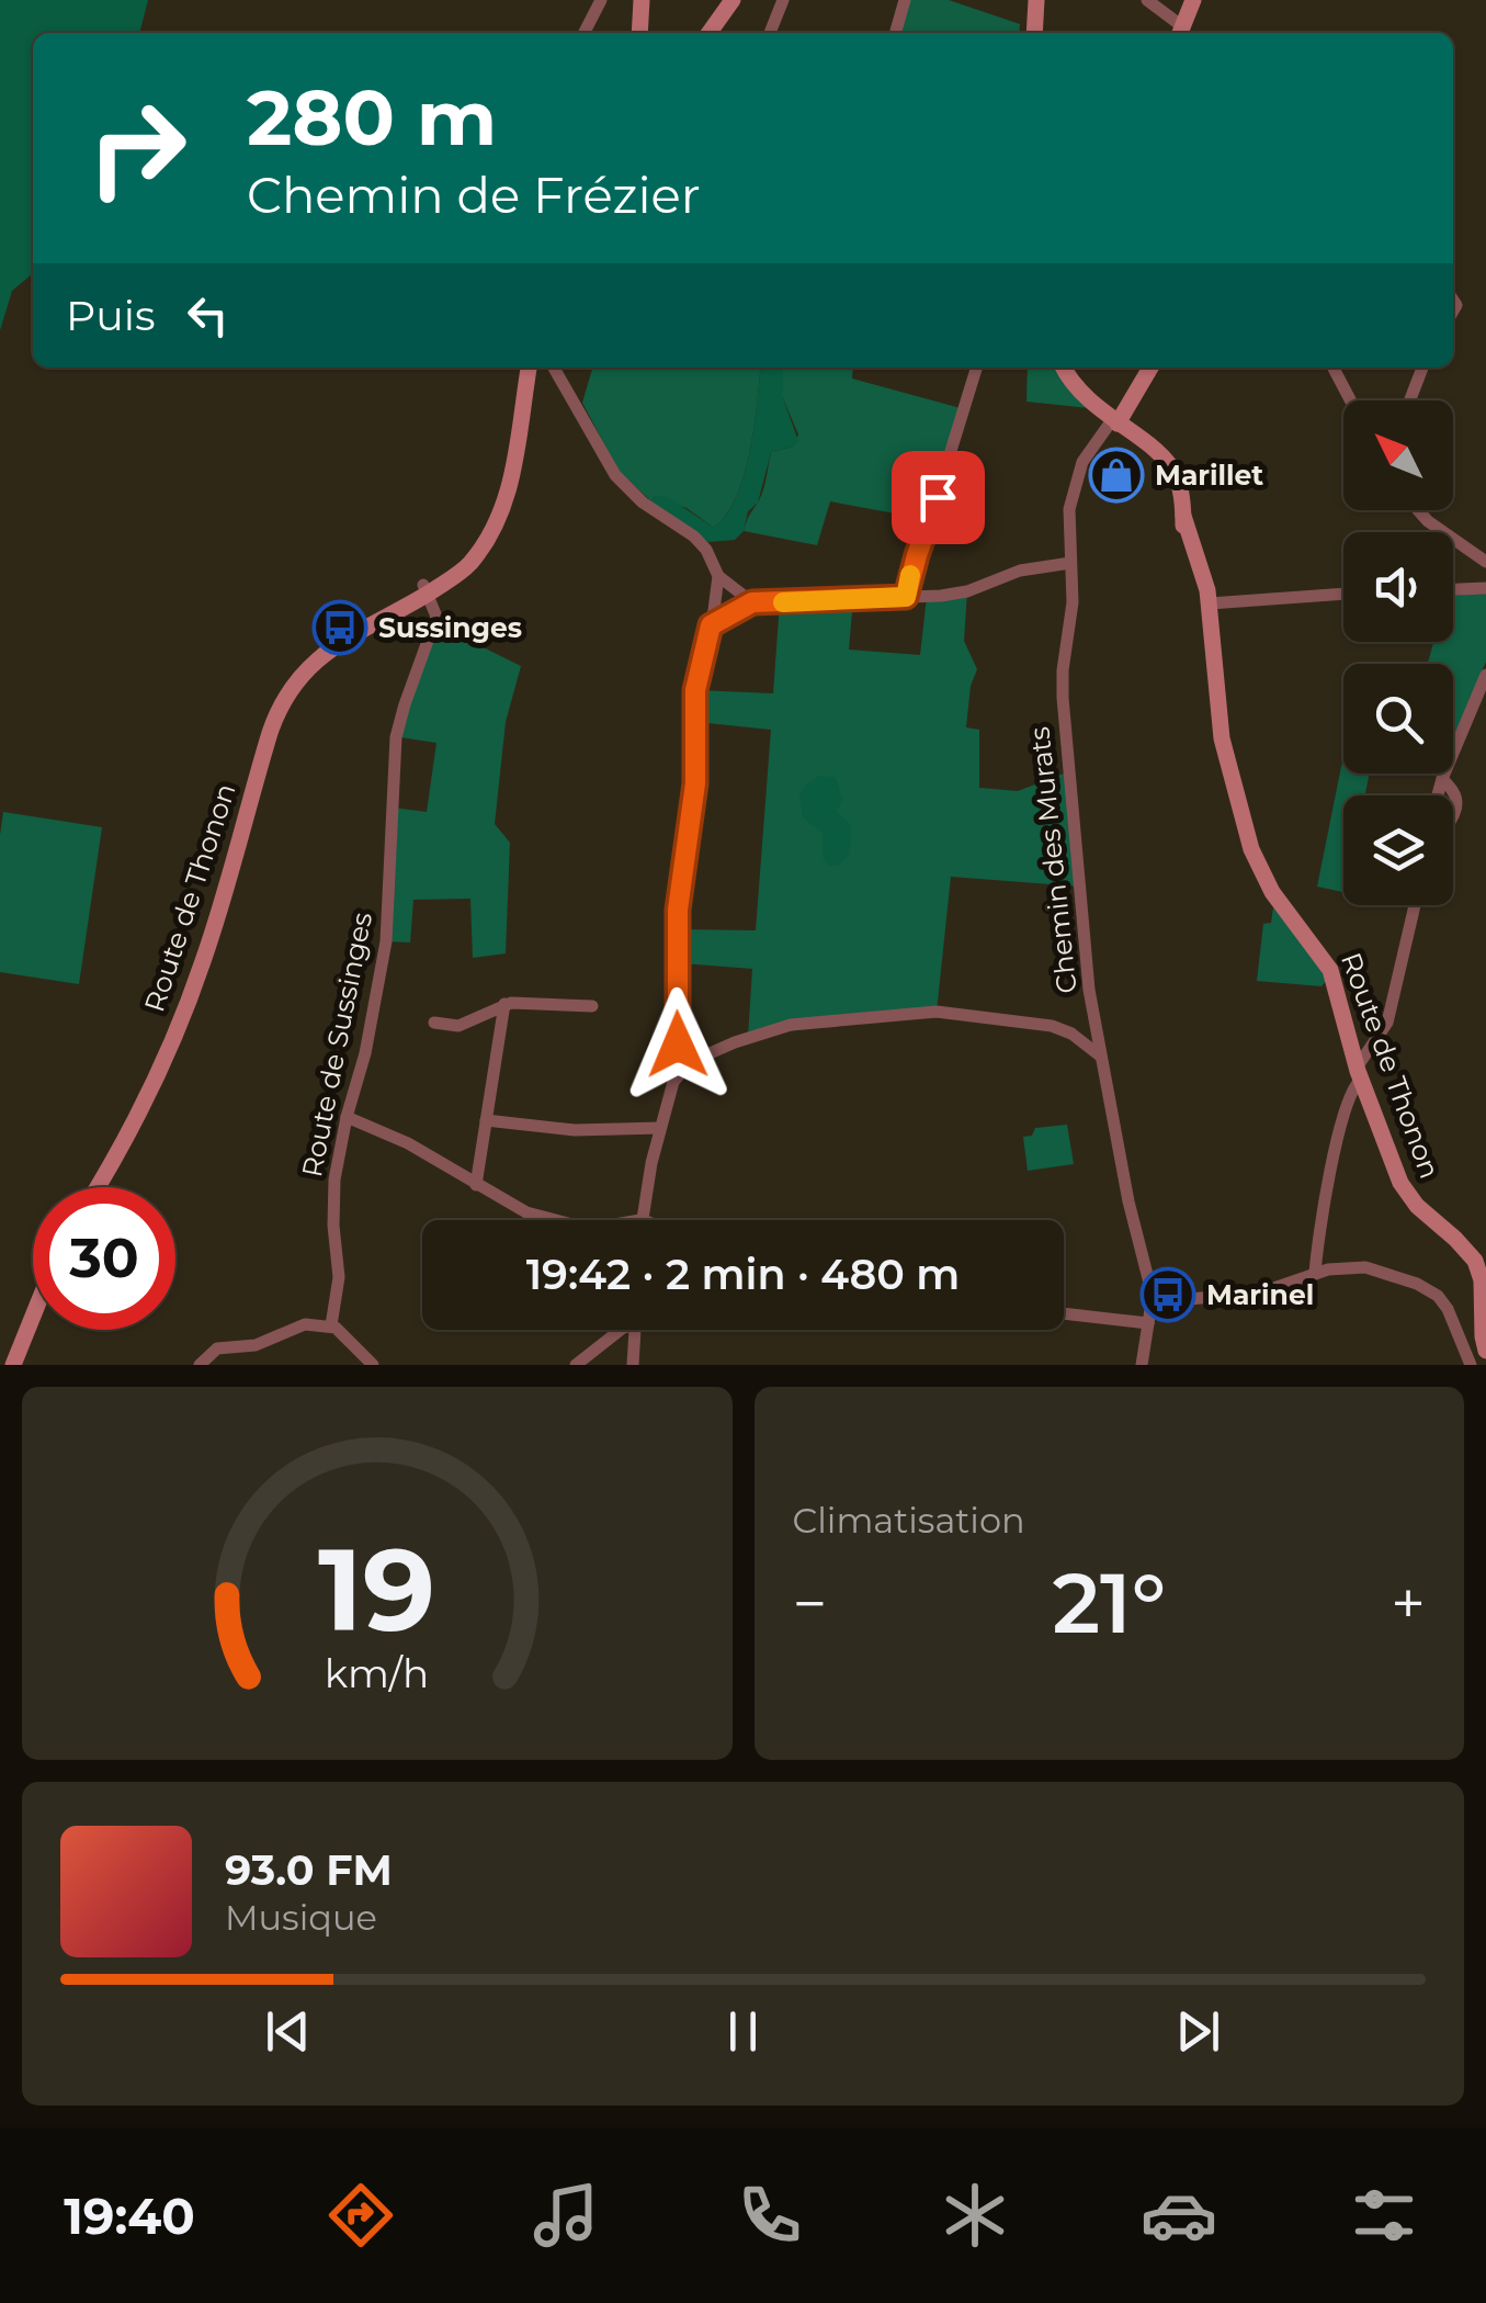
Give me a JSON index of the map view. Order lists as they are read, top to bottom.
{
  "streets": {
    "street": ["Chemin des Murats", "Route de Thonon", "Route de Sussinges"]
  },
  "crossings": [
    ["Chemin des Murats", "Route de Thonon"],
    ["Route de Thonon", "Route de Sussinges"]
  ],
  "places": {
    "shop": ["Marillet"],
    "bus stop": ["Sussinges", "Marinel"]
  },
  "north": "top left",
  "page": {
    "turn": ["280 m", "Chemin de Frézier"],
    "then": "Puis",
    "limit": "30",
    "trip": "19:42 · 2 min · 480 m",
    "tile": "Climatisation",
    "heat": ["−", "21°", "+"],
    "song": ["93.0 FM", "Musique"],
    "tabs": "19:40",
    "gauge": ["19", "km/h"]
  }
}
